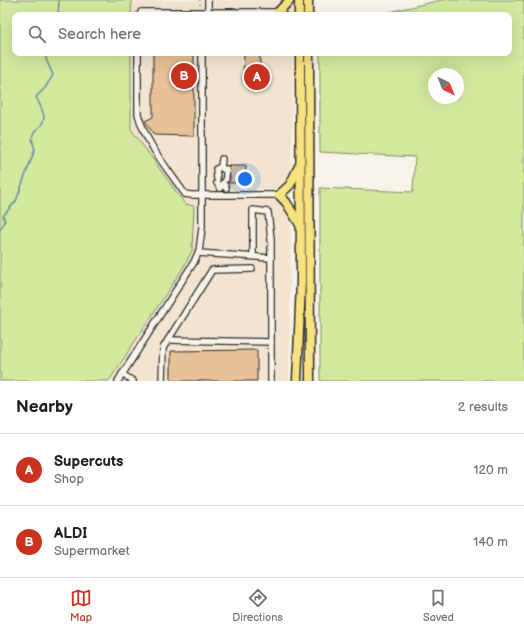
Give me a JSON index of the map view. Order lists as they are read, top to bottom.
{
  "north": "bottom right",
  "page": {
    "search": "Search here",
    "pins": ["B", "A"],
    "heading": ["Nearby", "2 results"],
    "list": [
      {
        "mark": "A",
        "name": "Supercuts",
        "note": "Shop",
        "value": "120 m"
      },
      {
        "mark": "B",
        "name": "ALDI",
        "note": "Supermarket",
        "value": "140 m"
      }
    ],
    "nav": ["Map", "Directions", "Saved"]
  }
}
